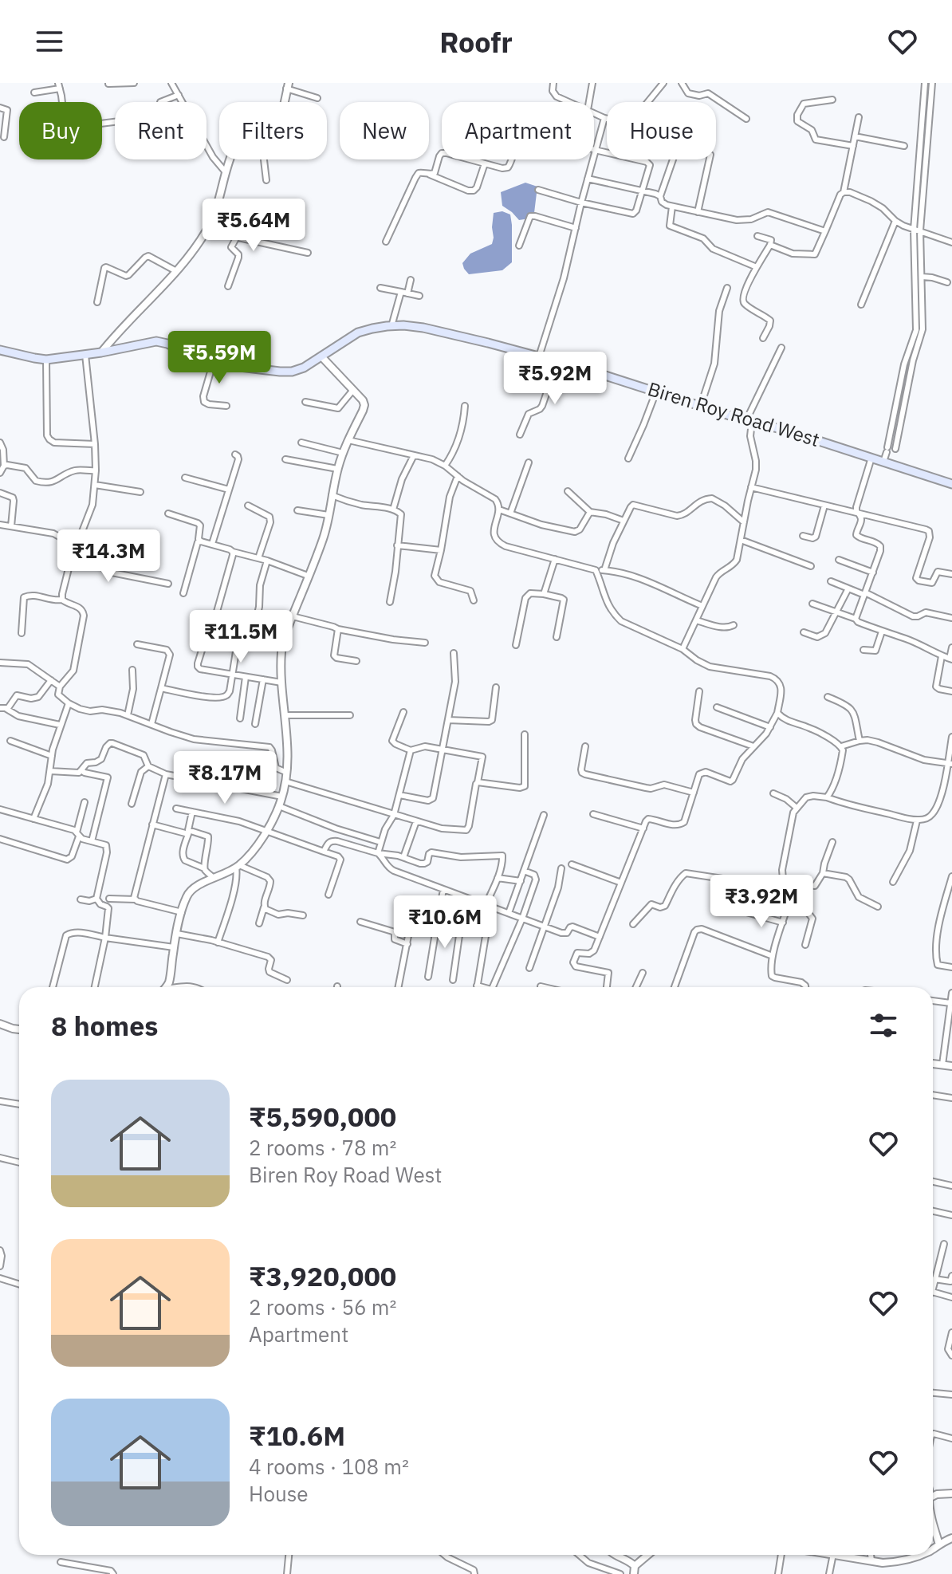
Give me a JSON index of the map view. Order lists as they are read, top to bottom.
{
  "streets": {
    "main road": ["Biren Roy Road West"]
  },
  "page": {
    "header": "Roofr",
    "chip": [
      "Buy",
      "Rent",
      "Filters",
      "New",
      "Apartment",
      "House"
    ],
    "price": [
      "₹5.64M",
      "₹5.59M",
      "₹5.92M",
      "₹14.3M",
      "₹11.5M",
      "₹8.17M",
      "₹3.92M",
      "₹10.6M"
    ],
    "heading": "8 homes",
    "list": [
      {
        "name": "₹5,590,000",
        "note": "2 rooms · 78 m² · Biren Roy Road West"
      },
      {
        "name": "₹3,920,000",
        "note": "2 rooms · 56 m² · Apartment"
      },
      {
        "name": "₹10.6M",
        "note": "4 rooms · 108 m² · House"
      }
    ]
  }
}
